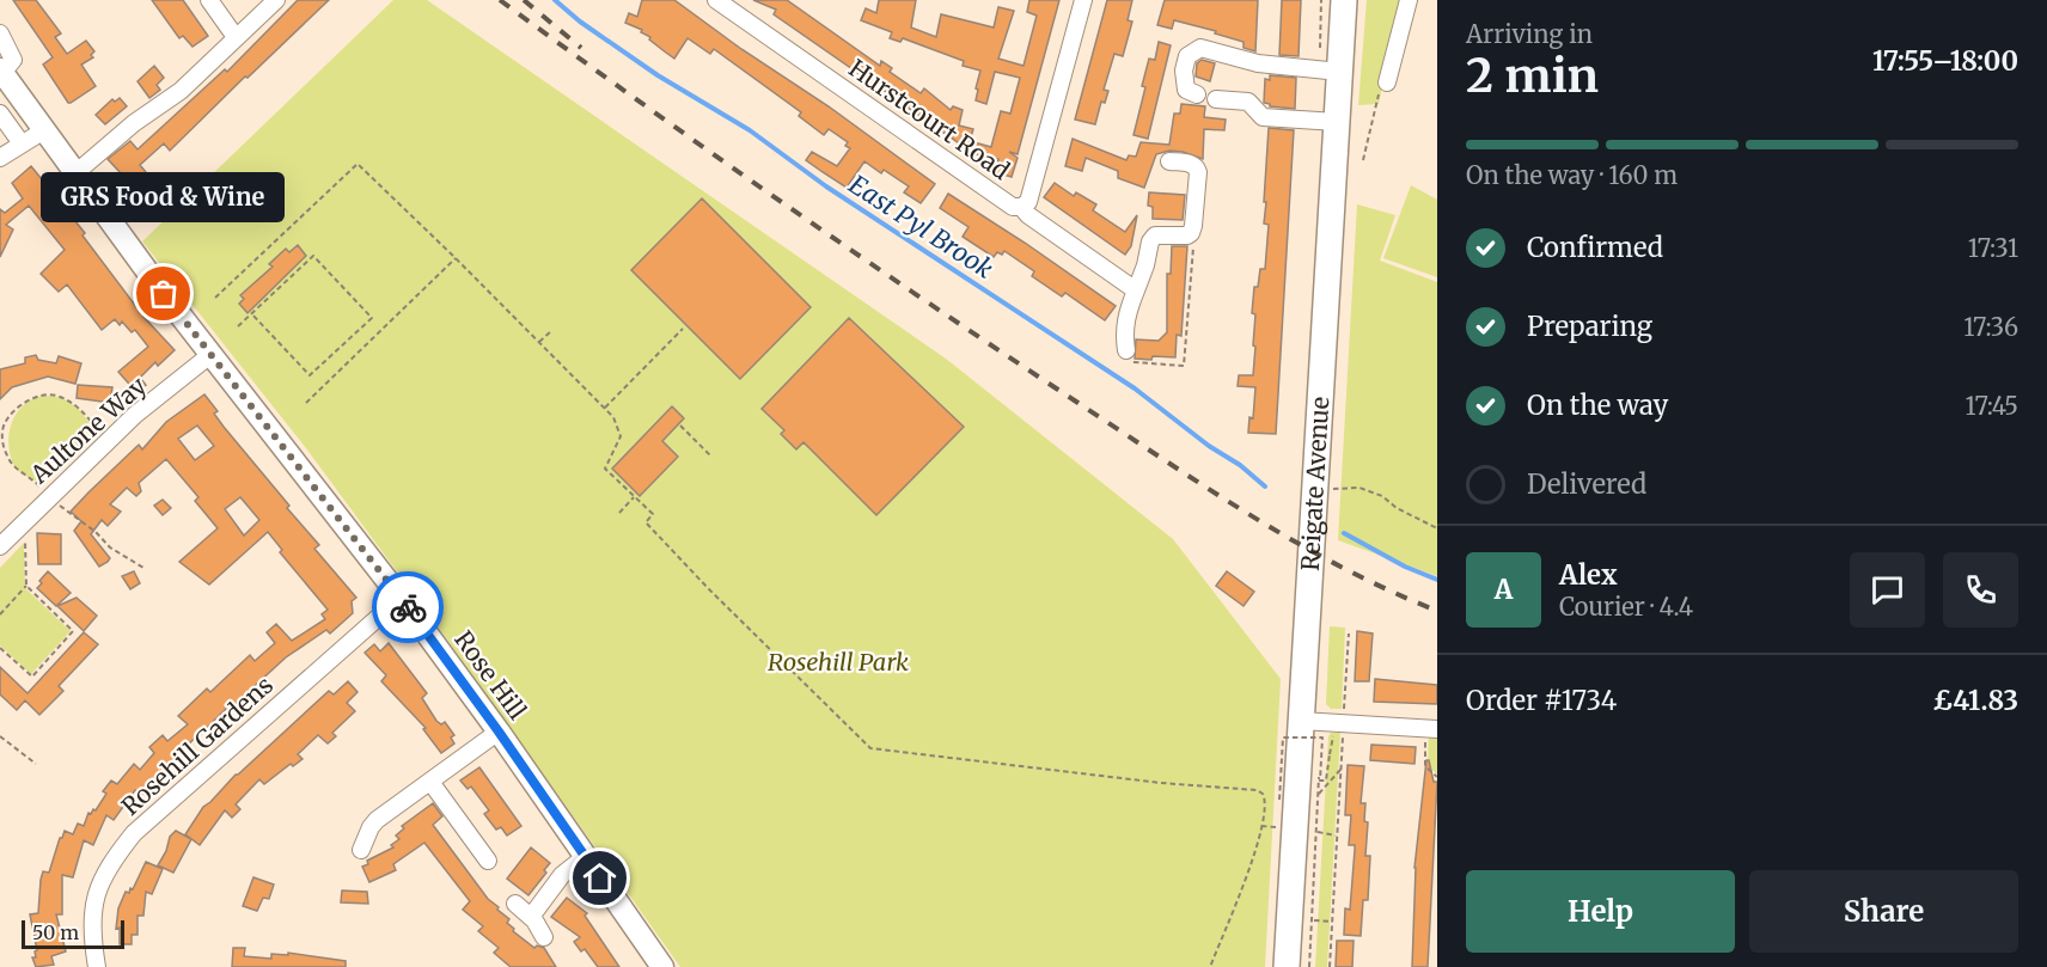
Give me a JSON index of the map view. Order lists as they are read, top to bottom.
{
  "streets": {
    "highway": ["Reigate Avenue"],
    "main road": ["Rose Hill"],
    "street": ["Hurstcourt Road", "Aultone Way", "Rosehill Gardens"]
  },
  "crossings": [
    ["Aultone Way", "Rose Hill"],
    ["Rose Hill", "Rosehill Gardens"]
  ],
  "water": ["East Pyl Brook"],
  "parks": ["Rosehill Park"],
  "places": ["GRS Food & Wine"],
  "scale_bar": "50 m",
  "page": {
    "heading": ["2 min", "Arriving in", "17:55–18:00"],
    "panel": [
      "Alex",
      "Courier · 4.4",
      "Order #1734",
      "£41.83"
    ],
    "bar": "On the way · 160 m",
    "bubble": "GRS Food & Wine",
    "list": [
      ["Confirmed", "17:31"],
      ["Preparing", "17:36"],
      ["On the way", "17:45"],
      "Delivered"
    ],
    "round": "A",
    "buttons": ["Help", "Share"],
    "scale": "50 m"
  }
}
